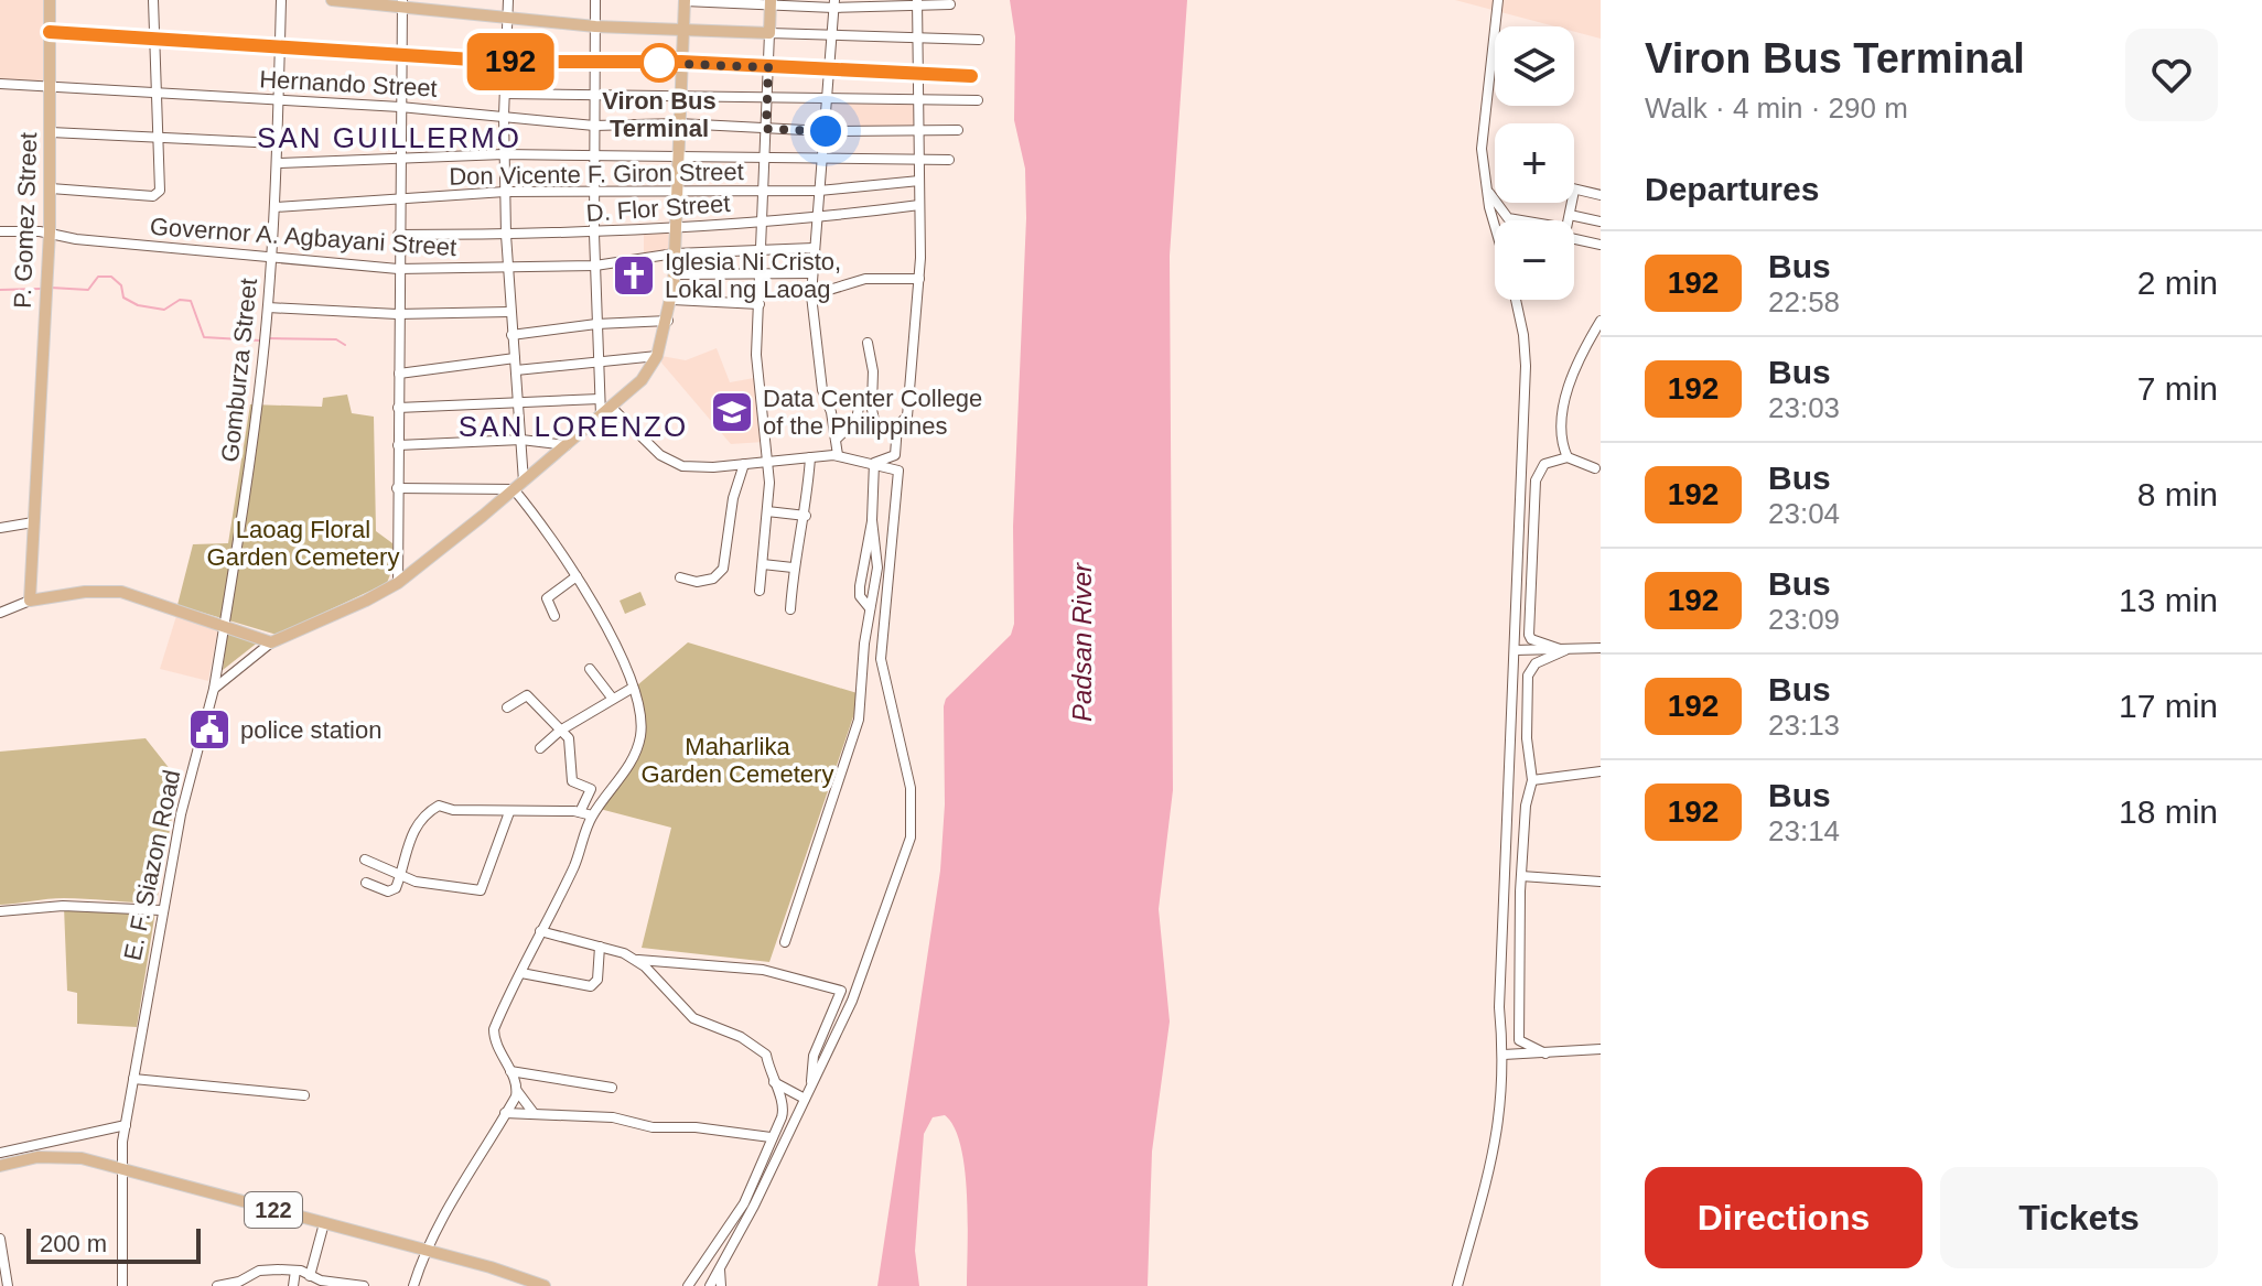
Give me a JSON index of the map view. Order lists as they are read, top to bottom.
{
  "streets": {
    "main road": ["P. Gomez Street", "122"],
    "street": [
      "Hernando Street",
      "Don Vicente F. Giron Street",
      "D. Flor Street",
      "Governor A. Agbayani Street",
      "Gomburza Street",
      "E. F. Siazon Road"
    ]
  },
  "crossings": [
    ["Hernando Street", "P. Gomez Street"],
    ["Hernando Street", "Gomburza Street"],
    ["Don Vicente F. Giron Street", "Gomburza Street"],
    ["P. Gomez Street", "Governor A. Agbayani Street"],
    ["Governor A. Agbayani Street", "Gomburza Street"],
    ["Gomburza Street", "E. F. Siazon Road"],
    ["E. F. Siazon Road", "122"]
  ],
  "districts": ["SAN GUILLERMO", "SAN LORENZO"],
  "water": ["Padsan River"],
  "parks": ["Laoag Floral Garden Cemetery", "Maharlika Garden Cemetery"],
  "places": {
    "other": ["Viron Bus Terminal"],
    "church": ["Iglesia Ni Cristo, Lokal ng Laoag"],
    "school or university": ["Data Center College of the Philippines"],
    "public building": ["police station"]
  },
  "lines": ["bus line 192"],
  "scale_bar": "200 m",
  "page": {
    "on_map": "192",
    "heading": [
      ["Viron Bus Terminal", "Walk · 4 min · 290 m"],
      "Departures"
    ],
    "map_buttons": ["+", "−"],
    "list": [
      {
        "mark": "192",
        "name": "Bus",
        "note": "22:58",
        "value": "2 min"
      },
      {
        "mark": "192",
        "name": "Bus",
        "note": "23:03",
        "value": "7 min"
      },
      {
        "mark": "192",
        "name": "Bus",
        "note": "23:04",
        "value": "8 min"
      },
      {
        "mark": "192",
        "name": "Bus",
        "note": "23:09",
        "value": "13 min"
      },
      {
        "mark": "192",
        "name": "Bus",
        "note": "23:13",
        "value": "17 min"
      },
      {
        "mark": "192",
        "name": "Bus",
        "note": "23:14",
        "value": "18 min"
      }
    ],
    "buttons": ["Directions", "Tickets"],
    "scale": "200 m"
  }
}
